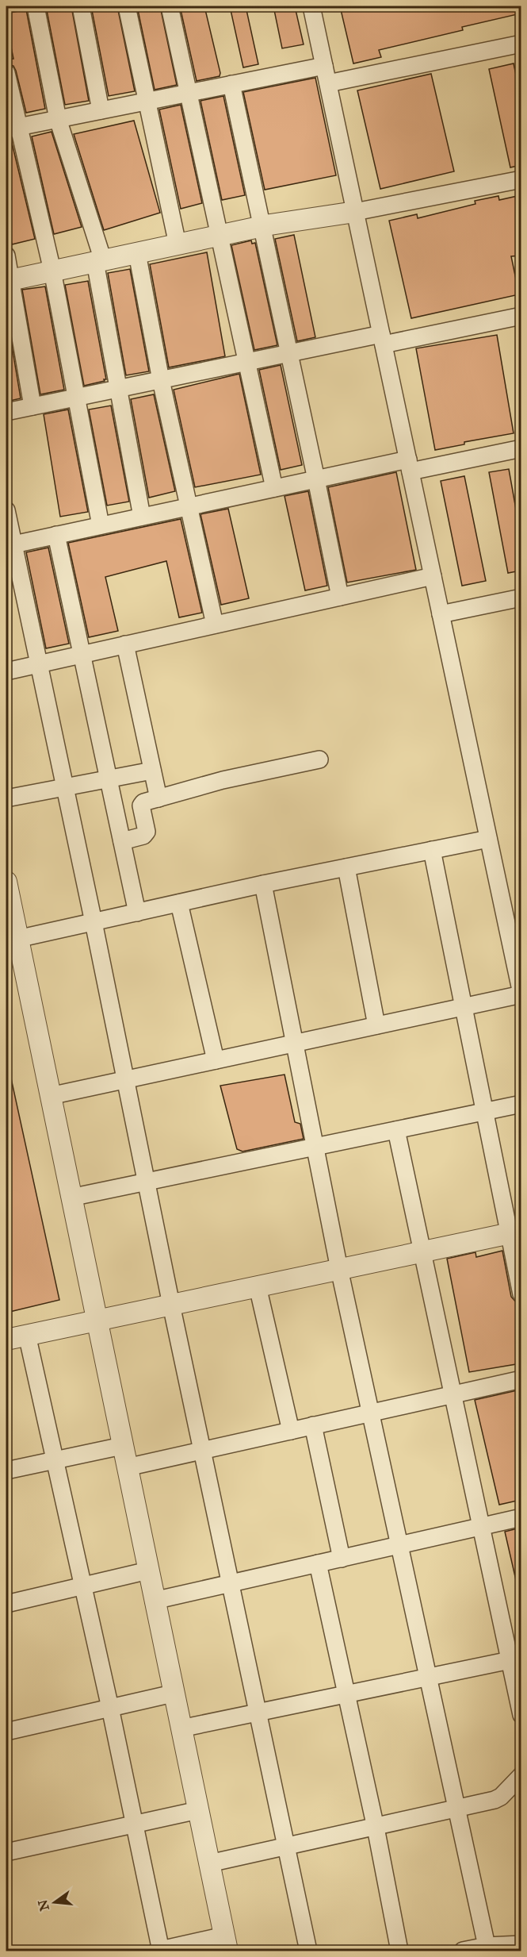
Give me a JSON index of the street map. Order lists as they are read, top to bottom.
{
  "north": "left"
}
